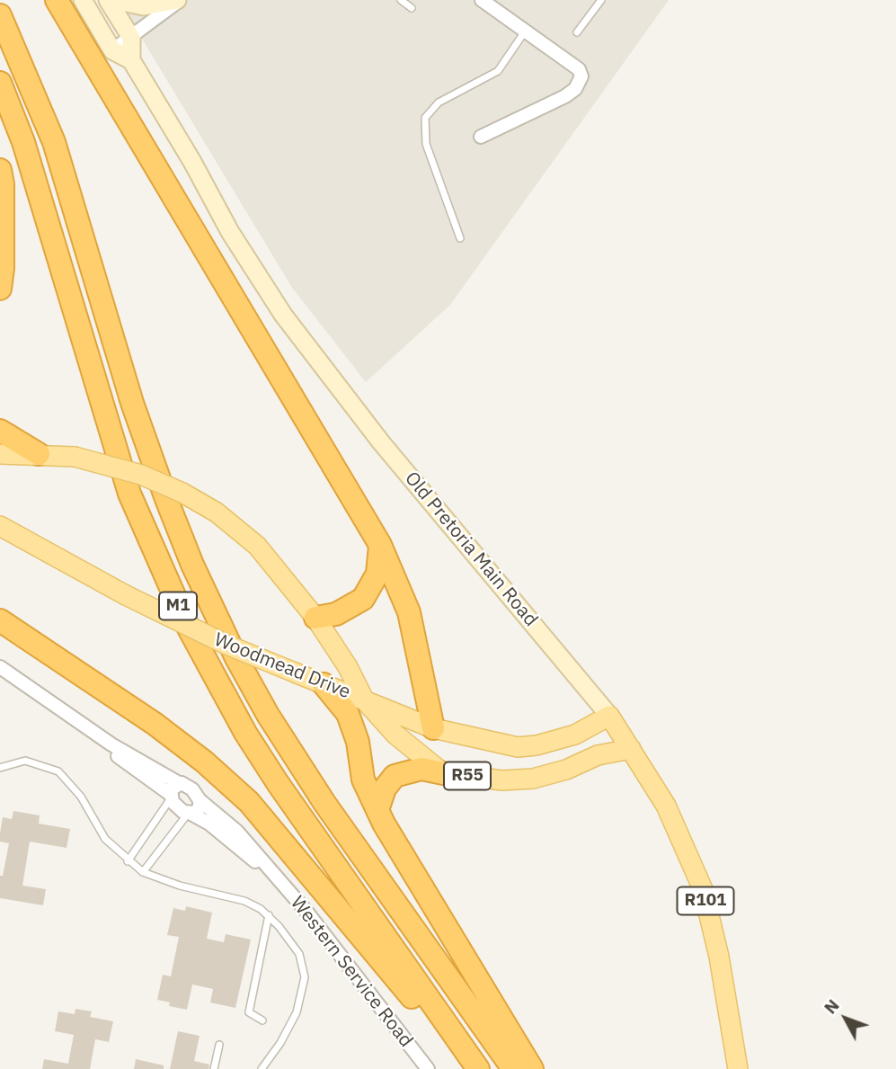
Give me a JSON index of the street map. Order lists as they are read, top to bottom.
{
  "streets": {
    "highway": ["M1"],
    "main road": [
      "Old Pretoria Main Road",
      "Woodmead Drive",
      "R55",
      "R101"
    ],
    "street": ["Western Service Road"]
  },
  "crossings": [
    ["Old Pretoria Main Road", "Woodmead Drive"],
    ["Old Pretoria Main Road", "R55"],
    ["Woodmead Drive", "R55"]
  ],
  "north": "top left"
}
